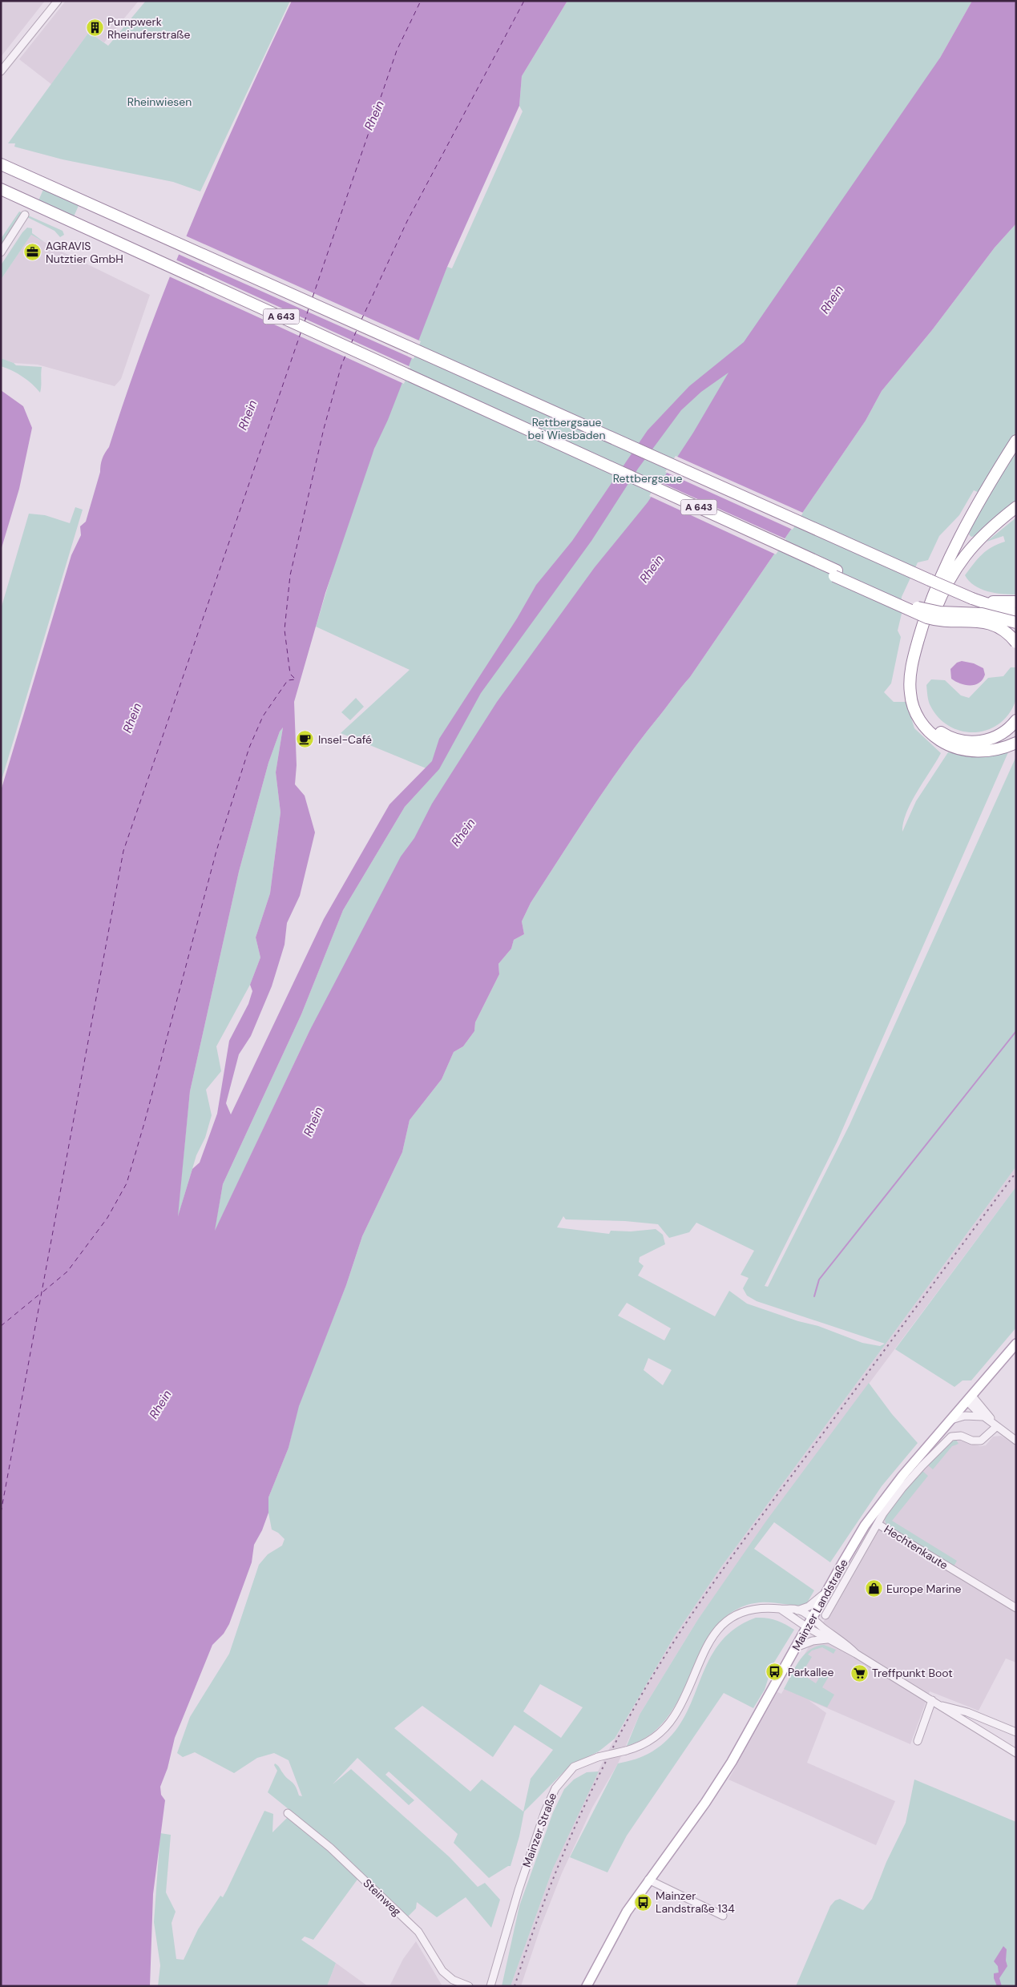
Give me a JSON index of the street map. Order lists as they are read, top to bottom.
{
  "streets": {
    "highway": ["A 643"],
    "main road": ["Mainzer Landstraße"],
    "street": ["Hechtenkaute", "Mainzer Straße", "Steinweg"]
  },
  "crossings": [
    ["Hechtenkaute", "Mainzer Landstraße"]
  ],
  "water": ["Rhein"],
  "parks": ["Rheinwiesen", "Rettbergsaue bei Wiesbaden", "Rettbergsaue"],
  "places": {
    "building": ["Pumpwerk Rheinuferstraße"],
    "office": ["AGRAVIS Nutztier GmbH"],
    "cafe": ["Insel-Café"],
    "shop": ["Europe Marine"],
    "bus stop": ["Parkallee", "Mainzer Landstraße 134"],
    "supermarket": ["Treffpunkt Boot"]
  }
}
